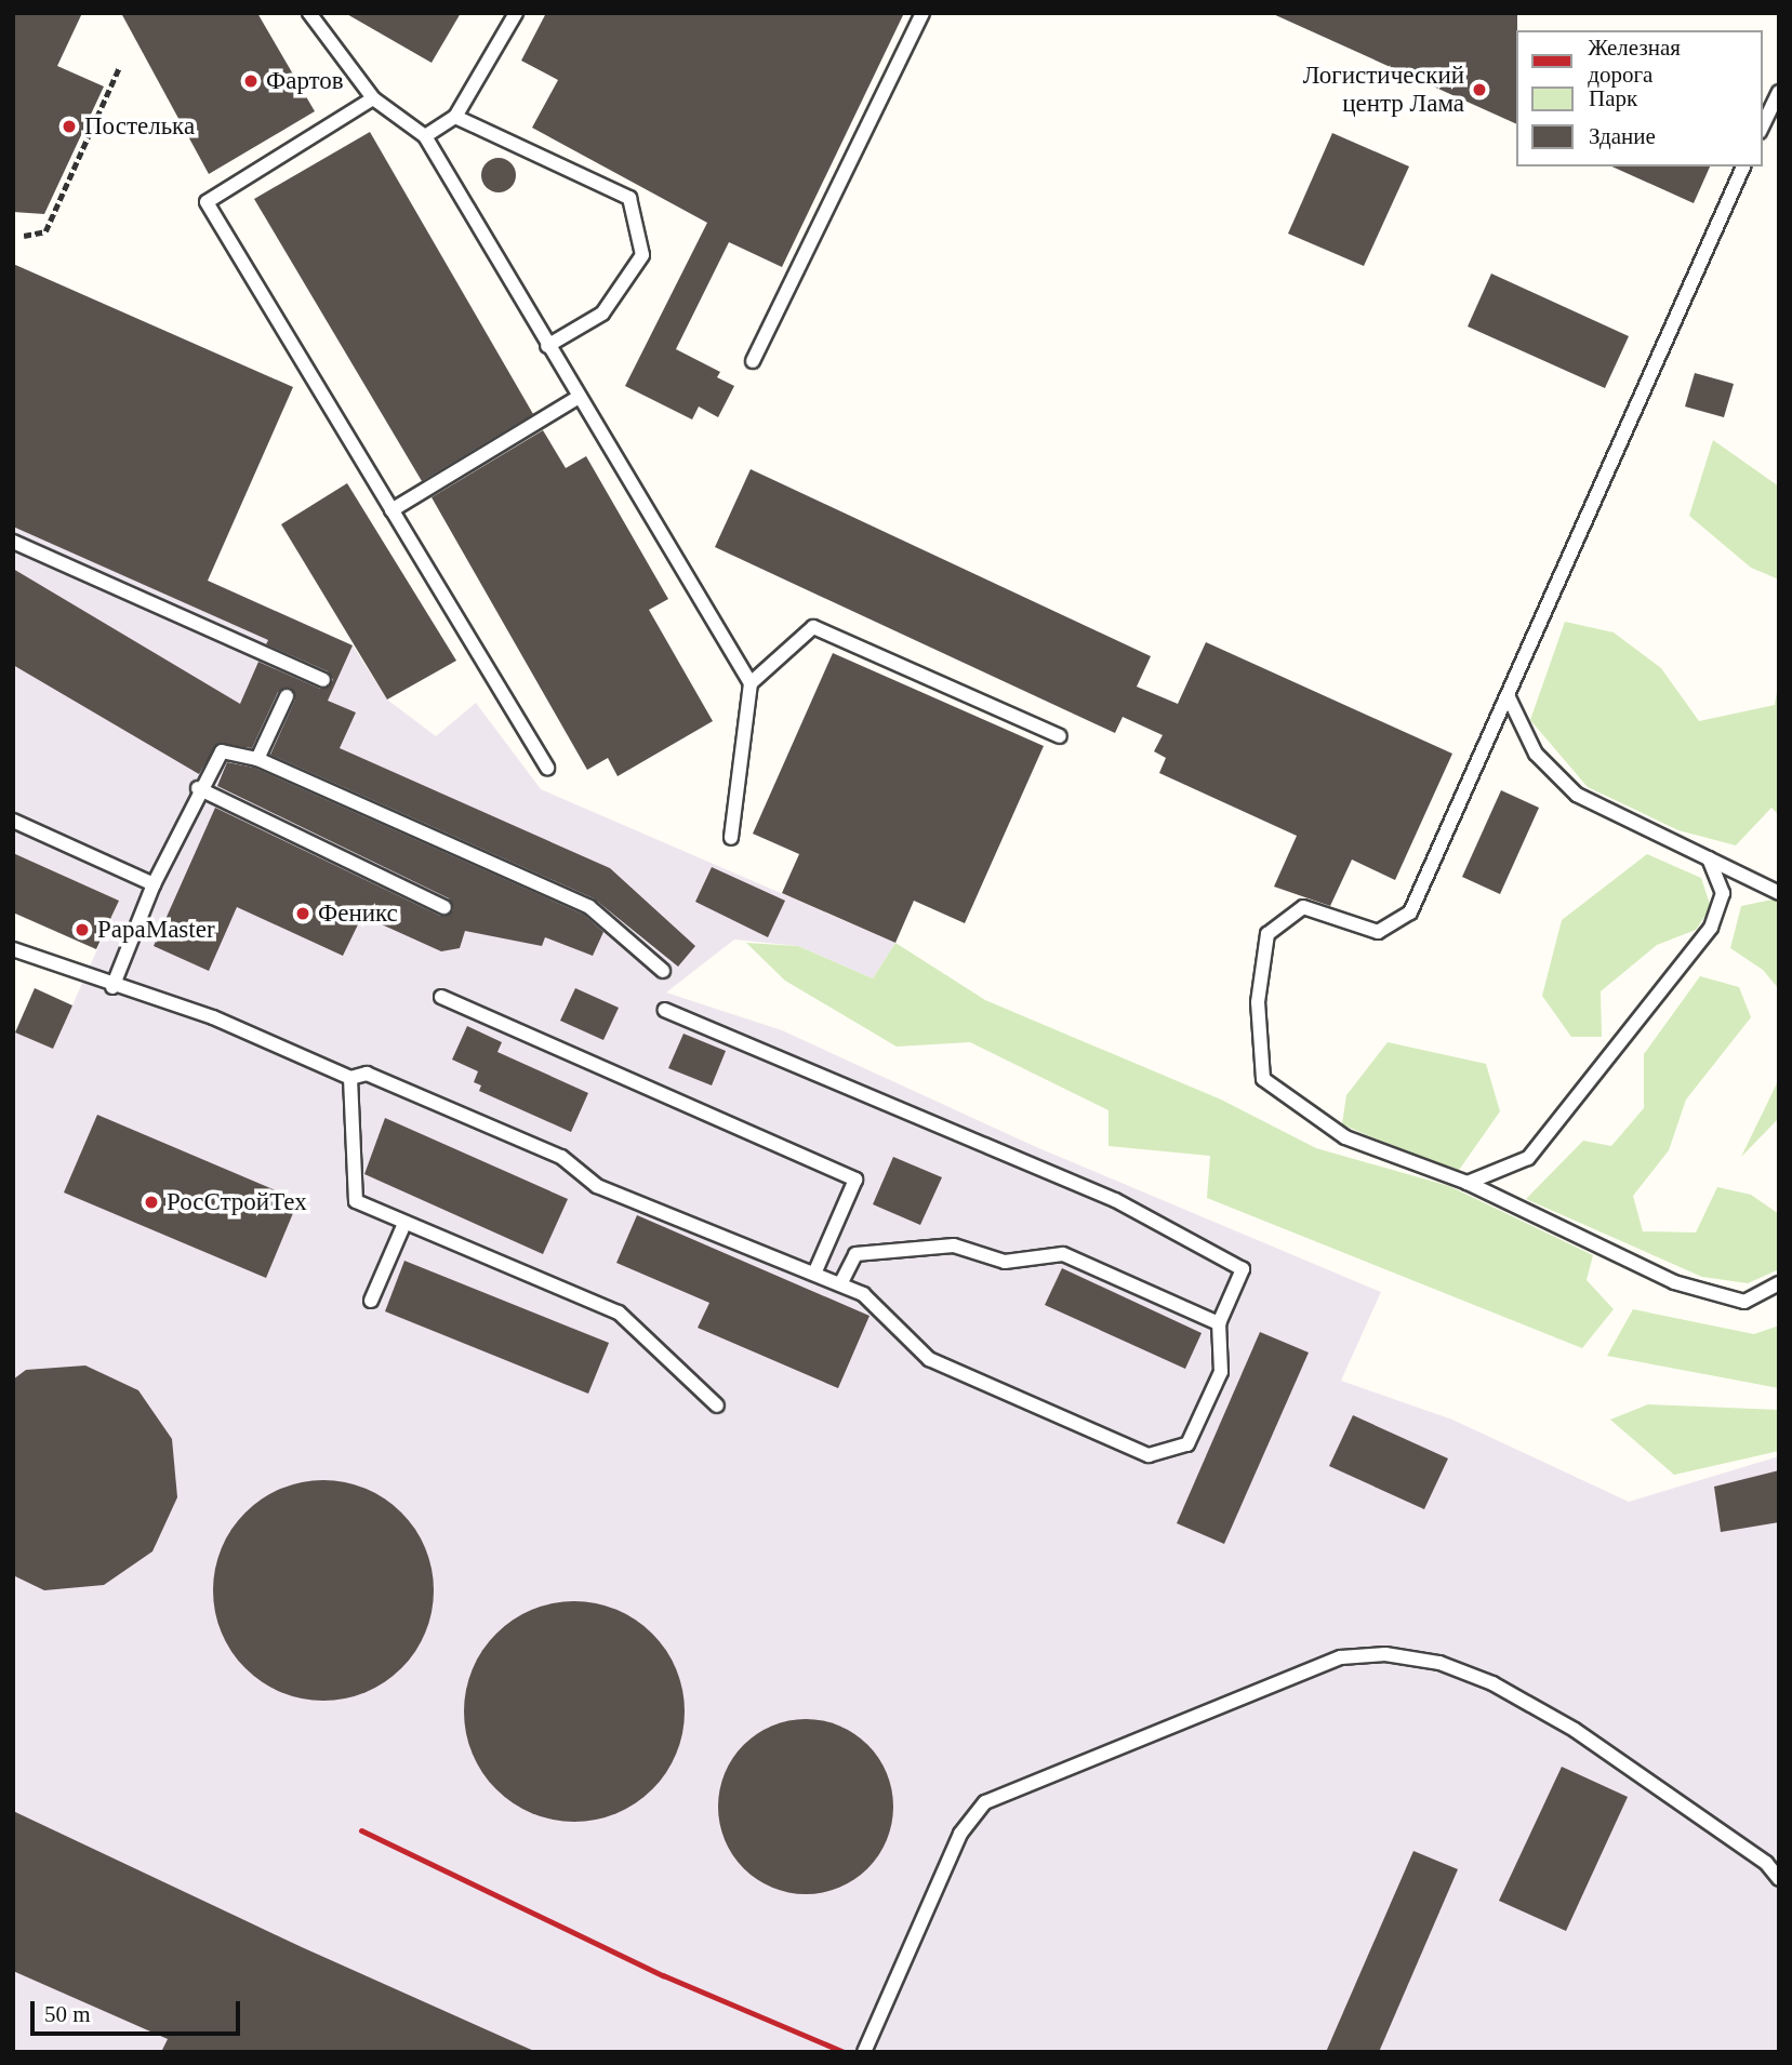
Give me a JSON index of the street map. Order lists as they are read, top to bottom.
{
  "places": [
    "Фартов",
    "Логистический центр Лама",
    "Постелька",
    "Феникс",
    "PapaMaster",
    "РосСтройТех"
  ],
  "legend": ["Железная дорога", "Парк", "Здание"],
  "scale_bar": "50 m"
}
